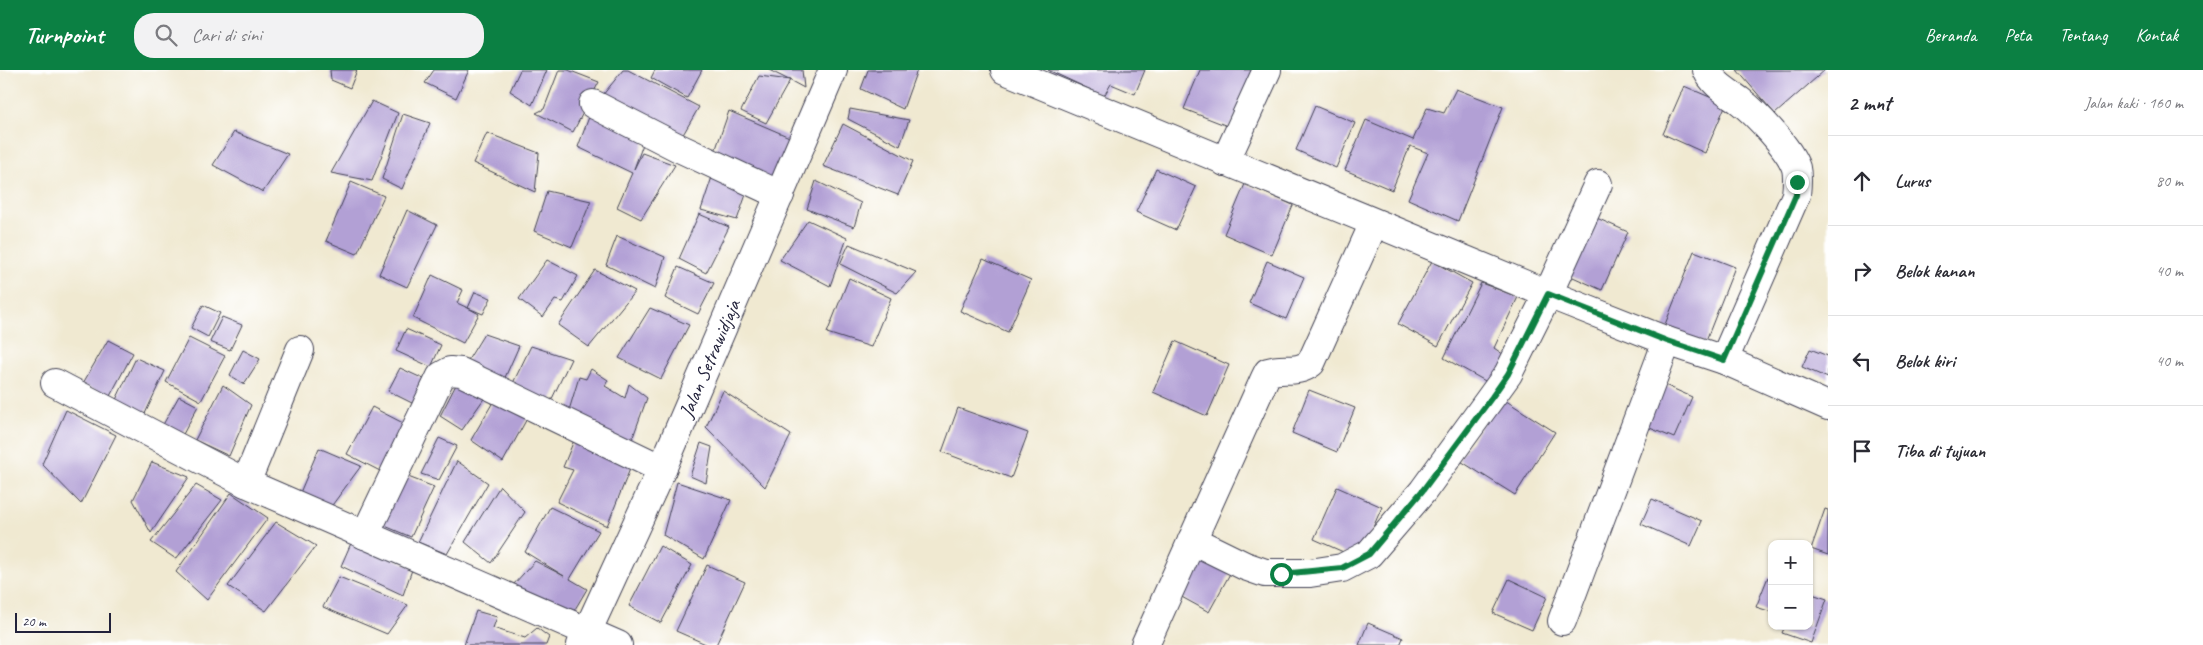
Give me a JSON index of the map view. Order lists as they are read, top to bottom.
{
  "streets": {
    "street": ["Jalan Setrawidjaja"]
  },
  "scale_bar": "20 m",
  "page": {
    "header": "Turnpoint",
    "search": "Cari di sini",
    "nav": [
      "Beranda",
      "Peta",
      "Tentang",
      "Kontak"
    ],
    "heading": ["2 mnt", "Jalan kaki · 160 m"],
    "list": [
      ["Lurus", "80 m"],
      ["Belok kanan", "40 m"],
      ["Belok kiri", "40 m"],
      "Tiba di tujuan"
    ],
    "map_buttons": ["+", "−"],
    "scale": "20 m"
  }
}
